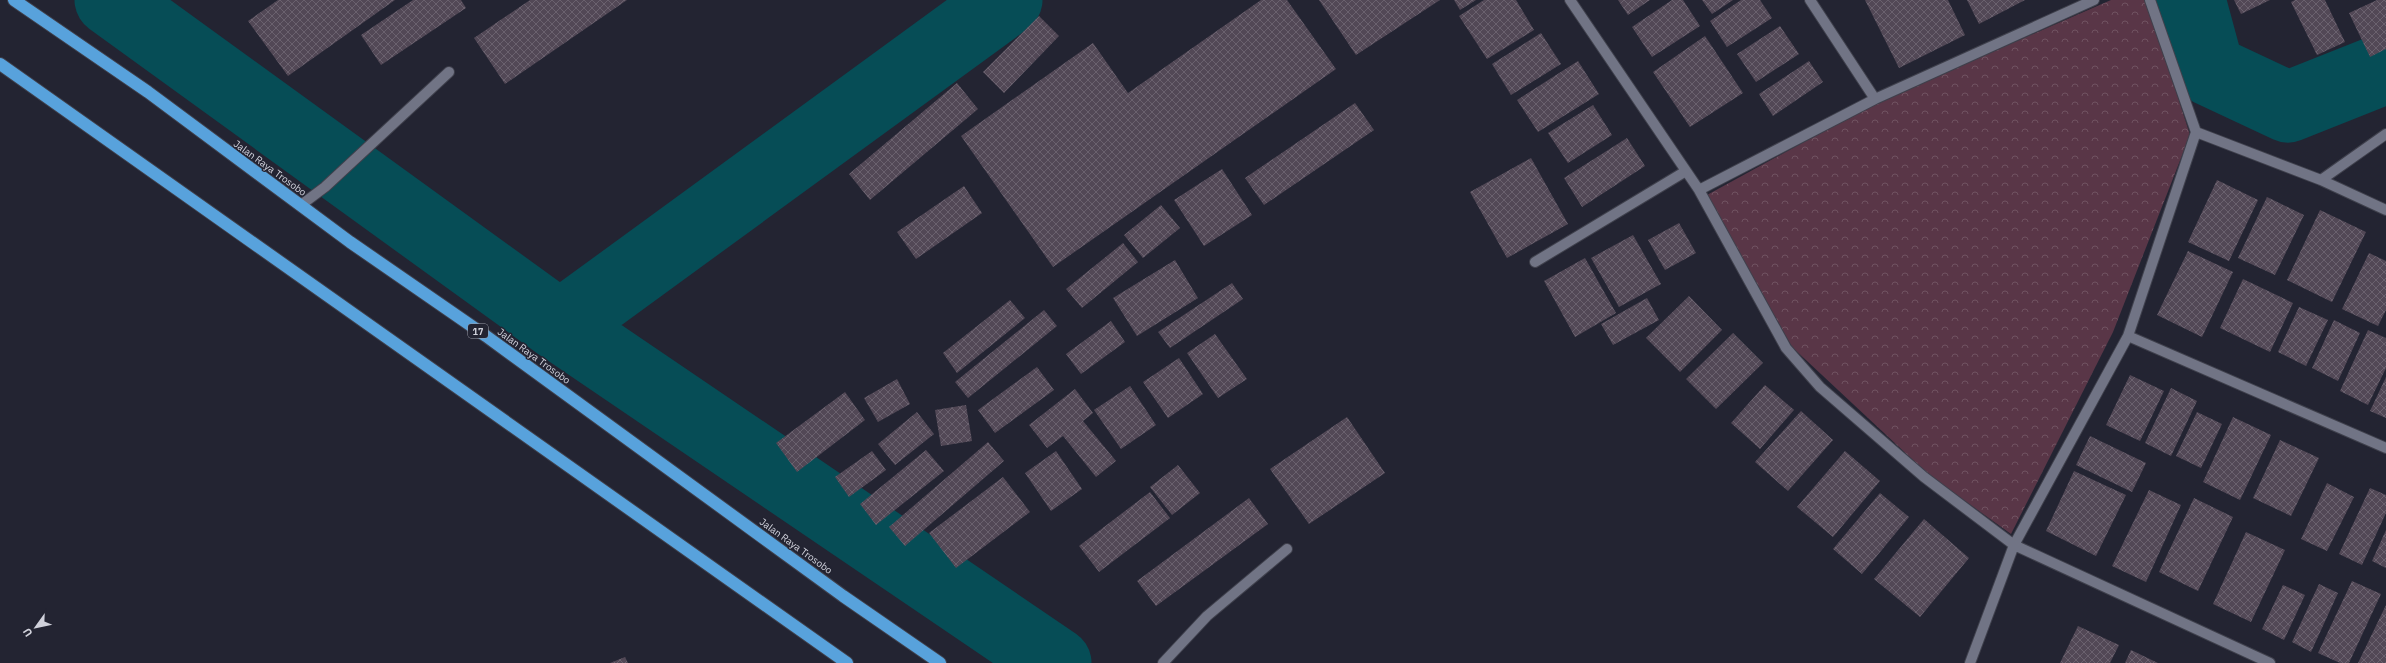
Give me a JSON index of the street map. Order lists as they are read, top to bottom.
{
  "streets": {
    "highway": ["Jalan Raya Trosobo", "17"]
  },
  "north": "bottom left"
}
